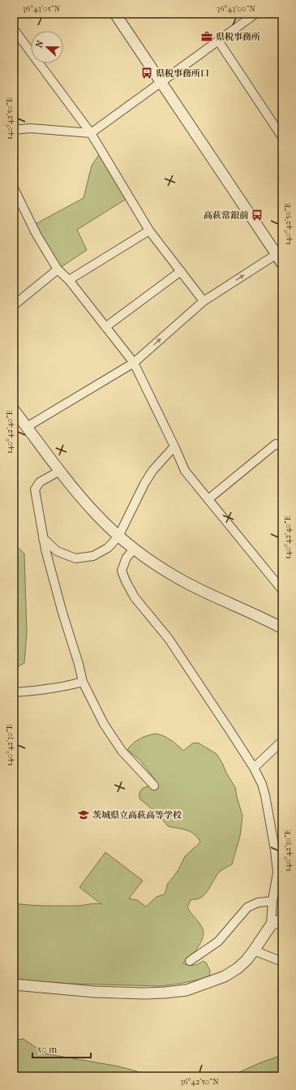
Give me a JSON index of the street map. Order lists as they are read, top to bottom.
{
  "places": {
    "office": ["県税事務所"],
    "bus stop": ["県税事務所口", "高萩常銀前"],
    "school or university": ["茨城県立高萩高等学校"]
  },
  "scale_bar": "50 m",
  "north": "left",
  "coordinates": [
    "36°43'05\"N",
    "36°43'00\"N",
    "140°42'50\"E",
    "140°42'40\"E",
    "140°42'30\"E",
    "36°42'50\"N"
  ]
}
